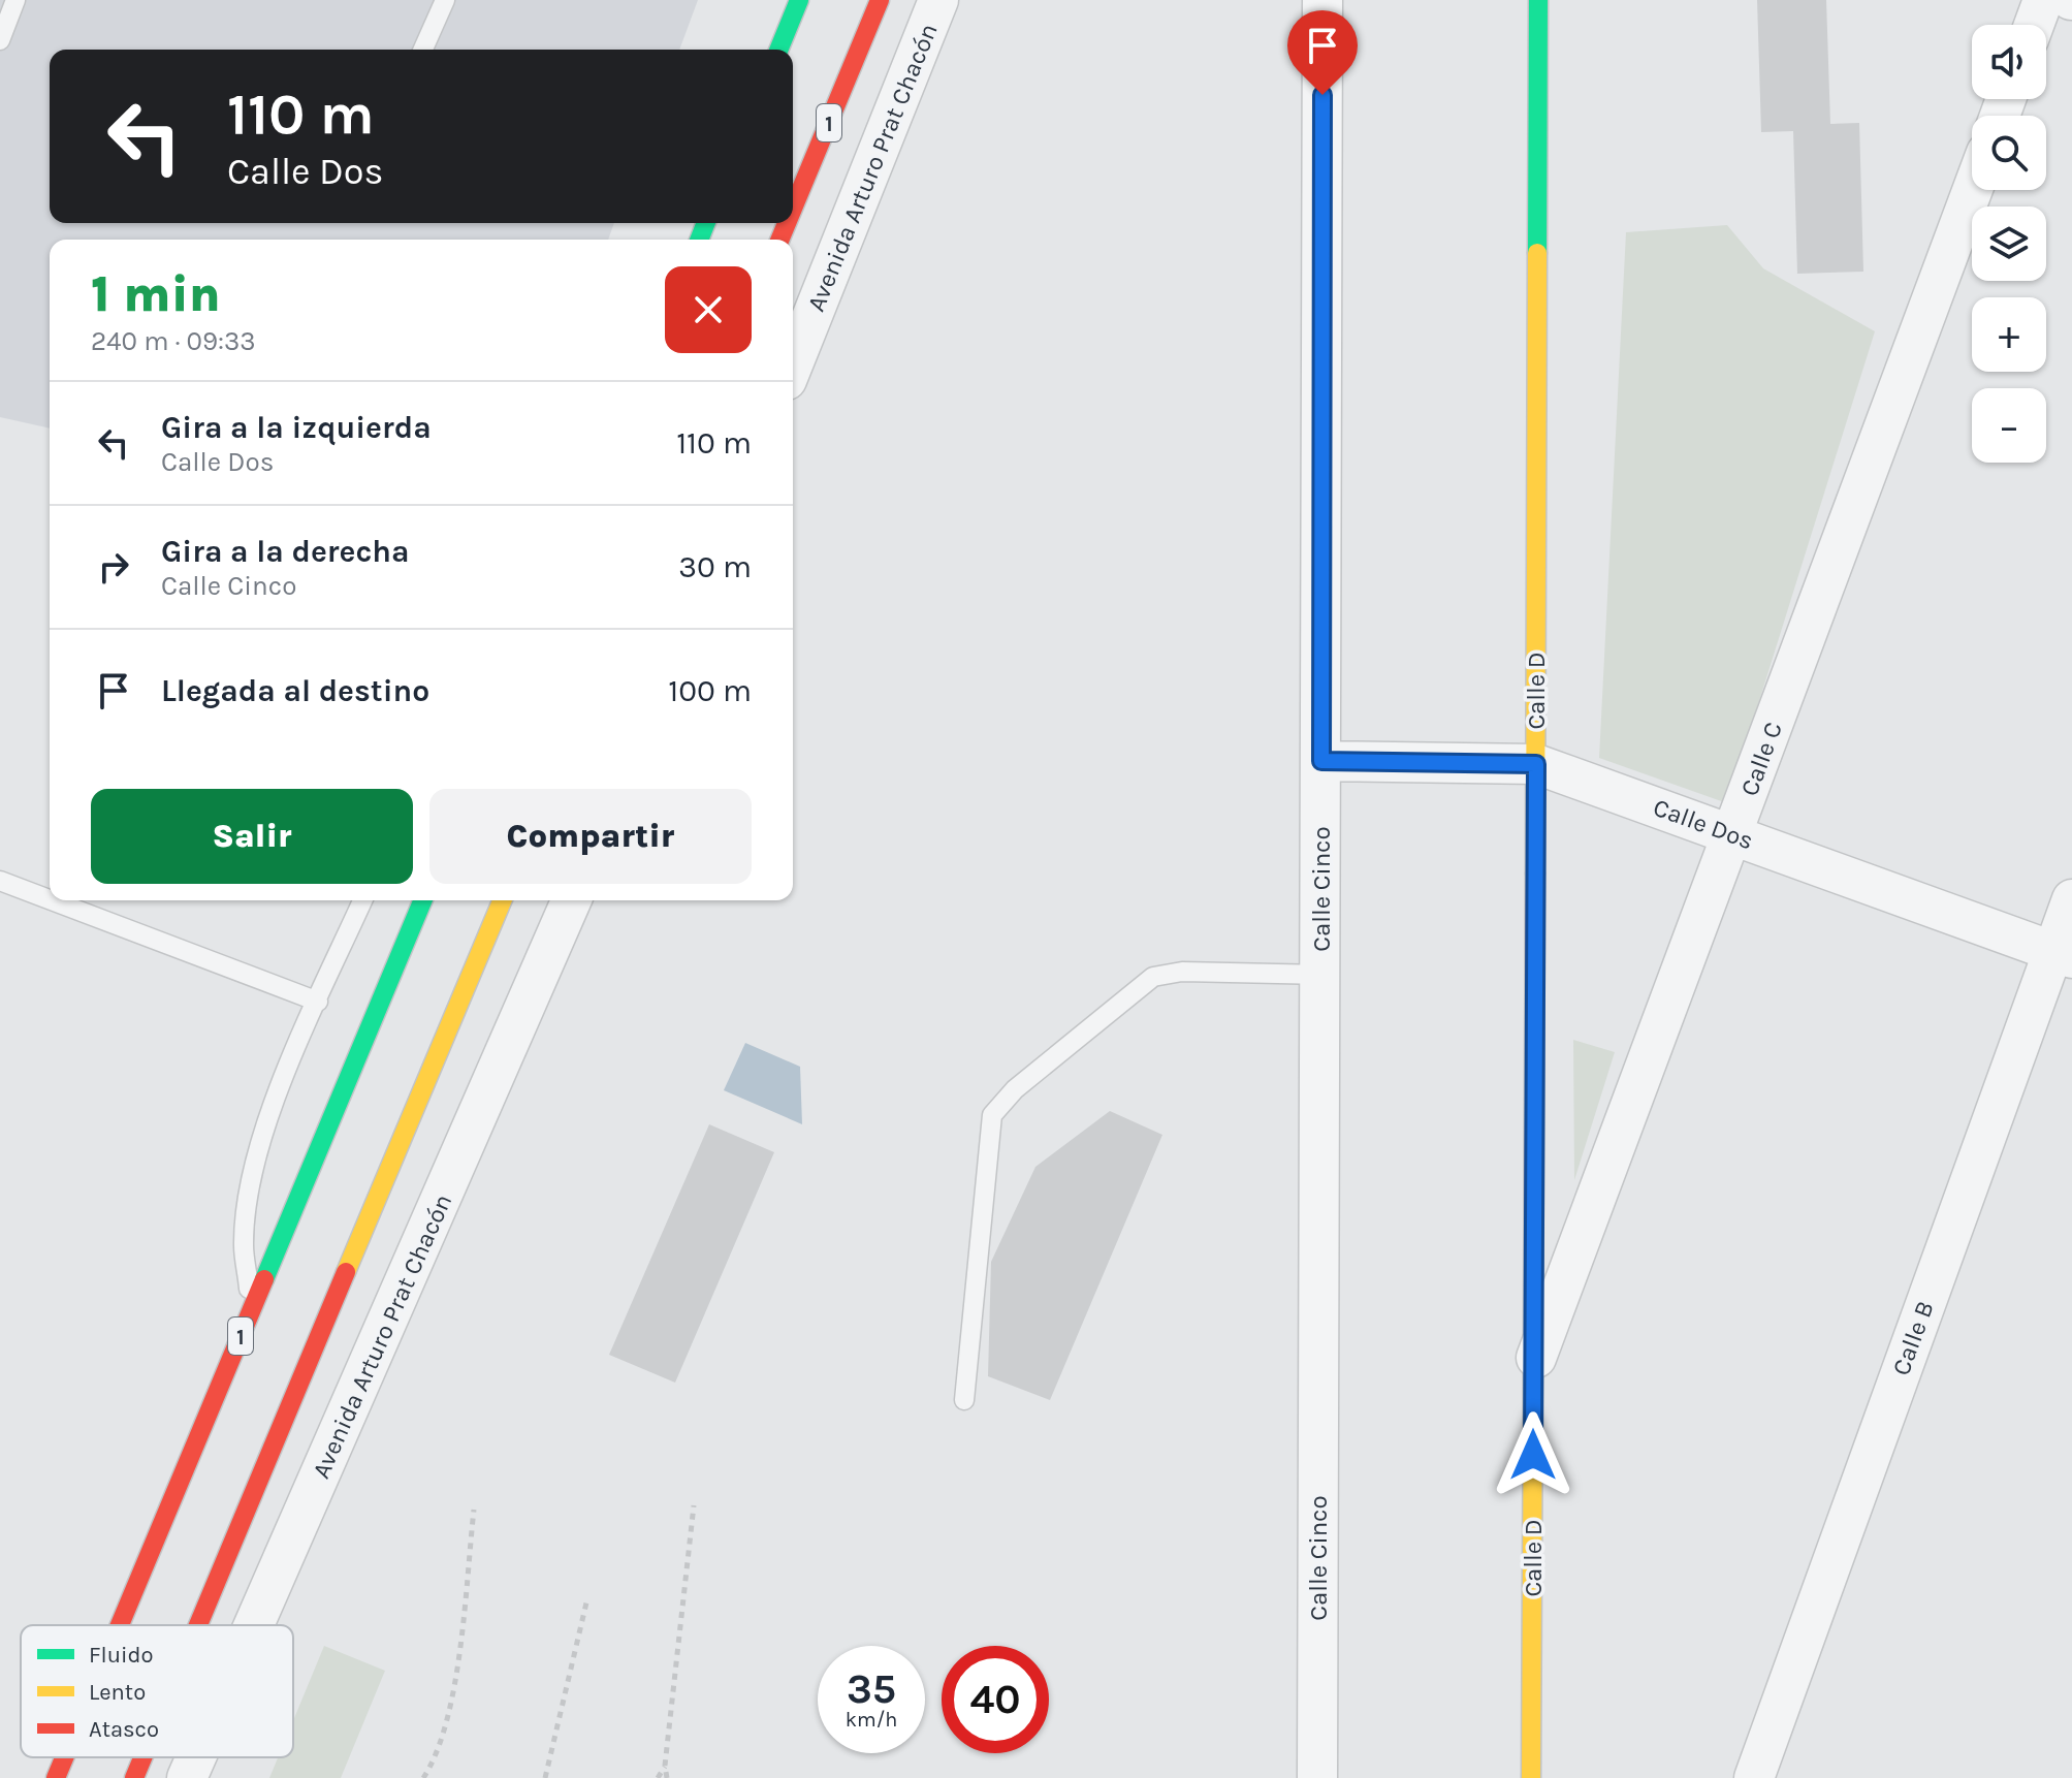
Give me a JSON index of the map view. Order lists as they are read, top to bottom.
{
  "streets": {
    "main road": ["1", "Calle D"],
    "street": [
      "Avenida Arturo Prat Chacón",
      "Calle C",
      "Calle Dos",
      "Calle Cinco",
      "Calle B"
    ]
  },
  "crossings": [
    ["Calle D", "Calle C"],
    ["Calle D", "Calle Dos"],
    ["Calle C", "Calle Dos"],
    ["Calle Dos", "Calle Cinco"],
    ["Calle Dos", "Calle B"]
  ],
  "legend": ["Fluido", "Lento", "Atasco"],
  "page": {
    "map_buttons": ["+", "−"],
    "turn": ["110 m", "Calle Dos"],
    "heading": ["1 min", "240 m · 09:33"],
    "list": [
      {
        "name": "Gira a la izquierda",
        "note": "Calle Dos",
        "value": "110 m"
      },
      {
        "name": "Gira a la derecha",
        "note": "Calle Cinco",
        "value": "30 m"
      },
      {
        "name": "Llegada al destino",
        "value": "100 m"
      }
    ],
    "buttons": ["Salir", "Compartir"],
    "speed": "35 km/h",
    "limit": "40"
  }
}
